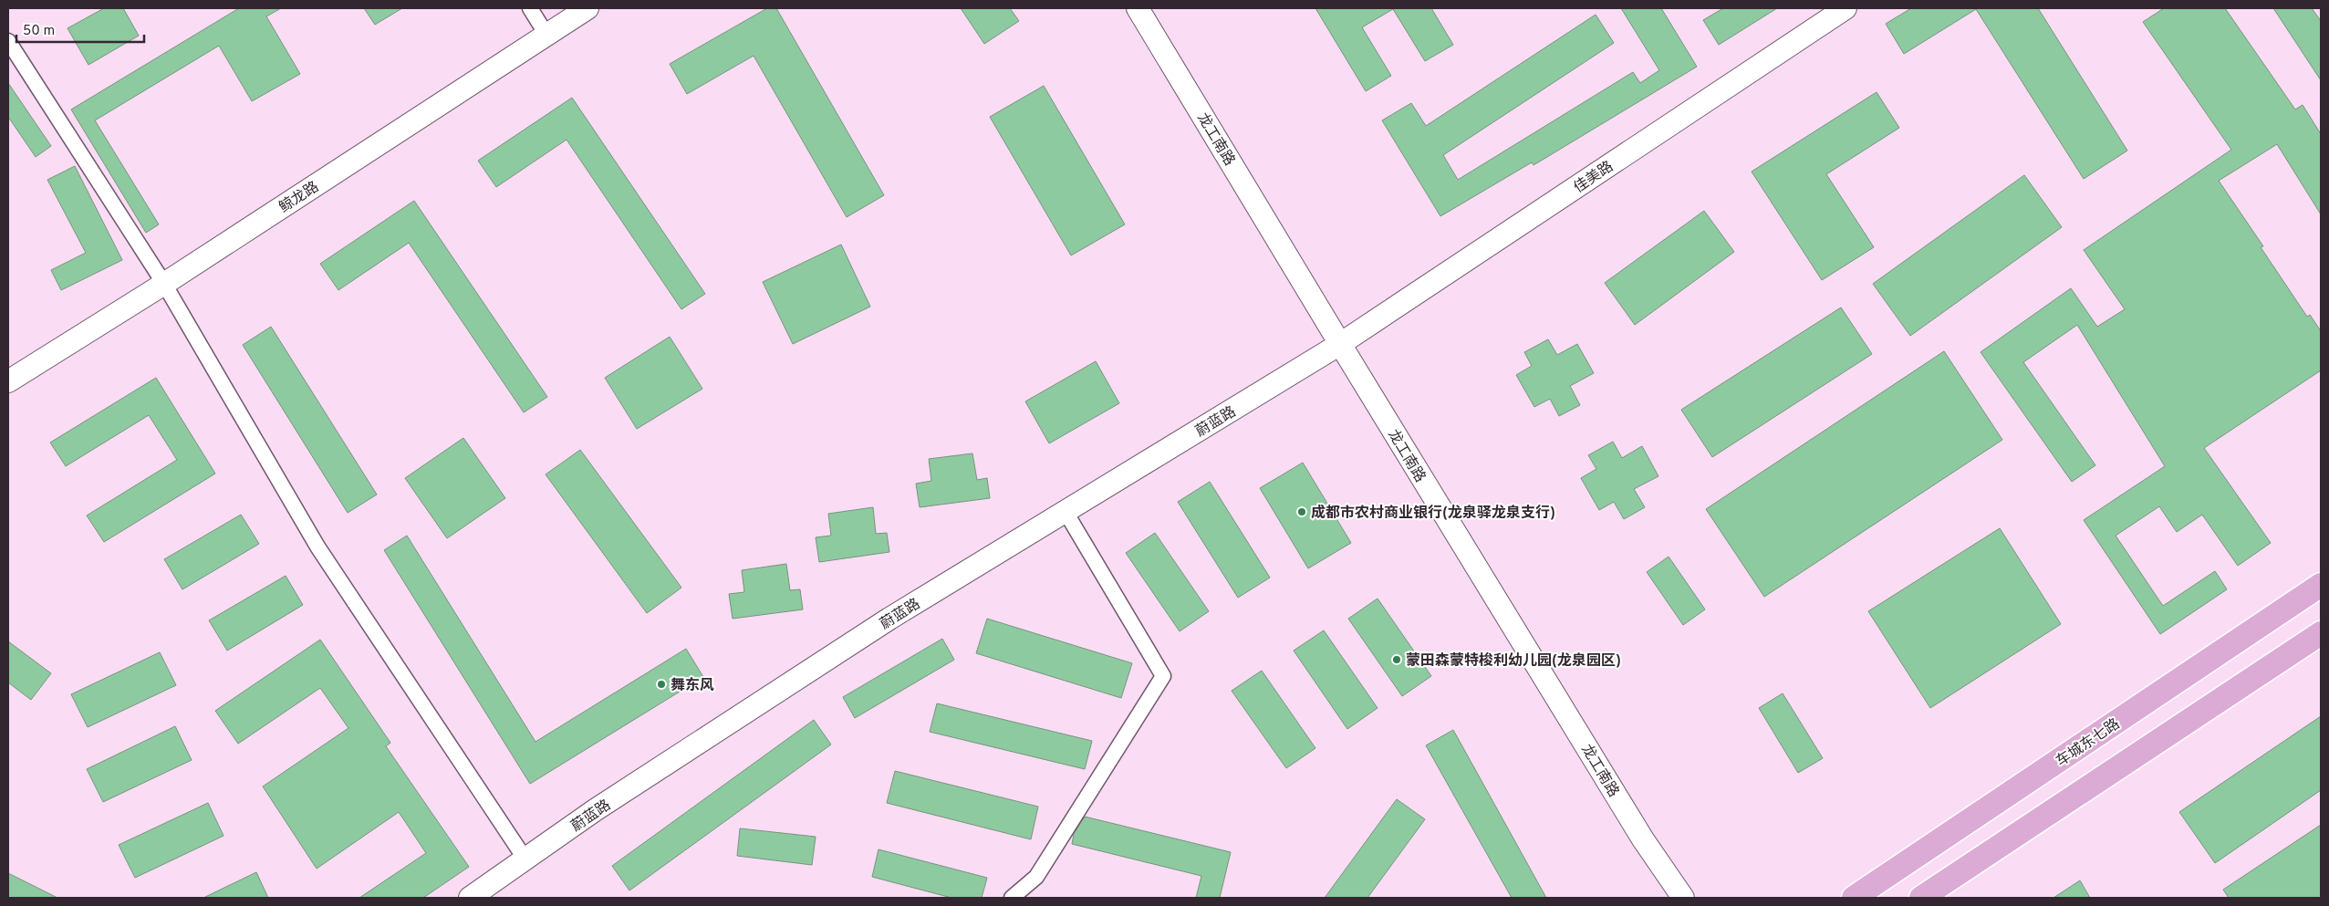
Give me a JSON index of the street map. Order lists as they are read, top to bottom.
{
  "streets": {
    "main road": ["车城东七路"],
    "street": [
      "龙工南路",
      "佳美路",
      "鲸龙路",
      "蔚蓝路"
    ]
  },
  "crossings": [
    ["龙工南路", "佳美路"],
    ["龙工南路", "蔚蓝路"],
    ["佳美路", "蔚蓝路"]
  ],
  "places": ["成都市农村商业银行(龙泉驿龙泉支行)", "蒙田森蒙特梭利幼儿园(龙泉园区)", "舞东风"],
  "scale_bar": "50 m"
}
